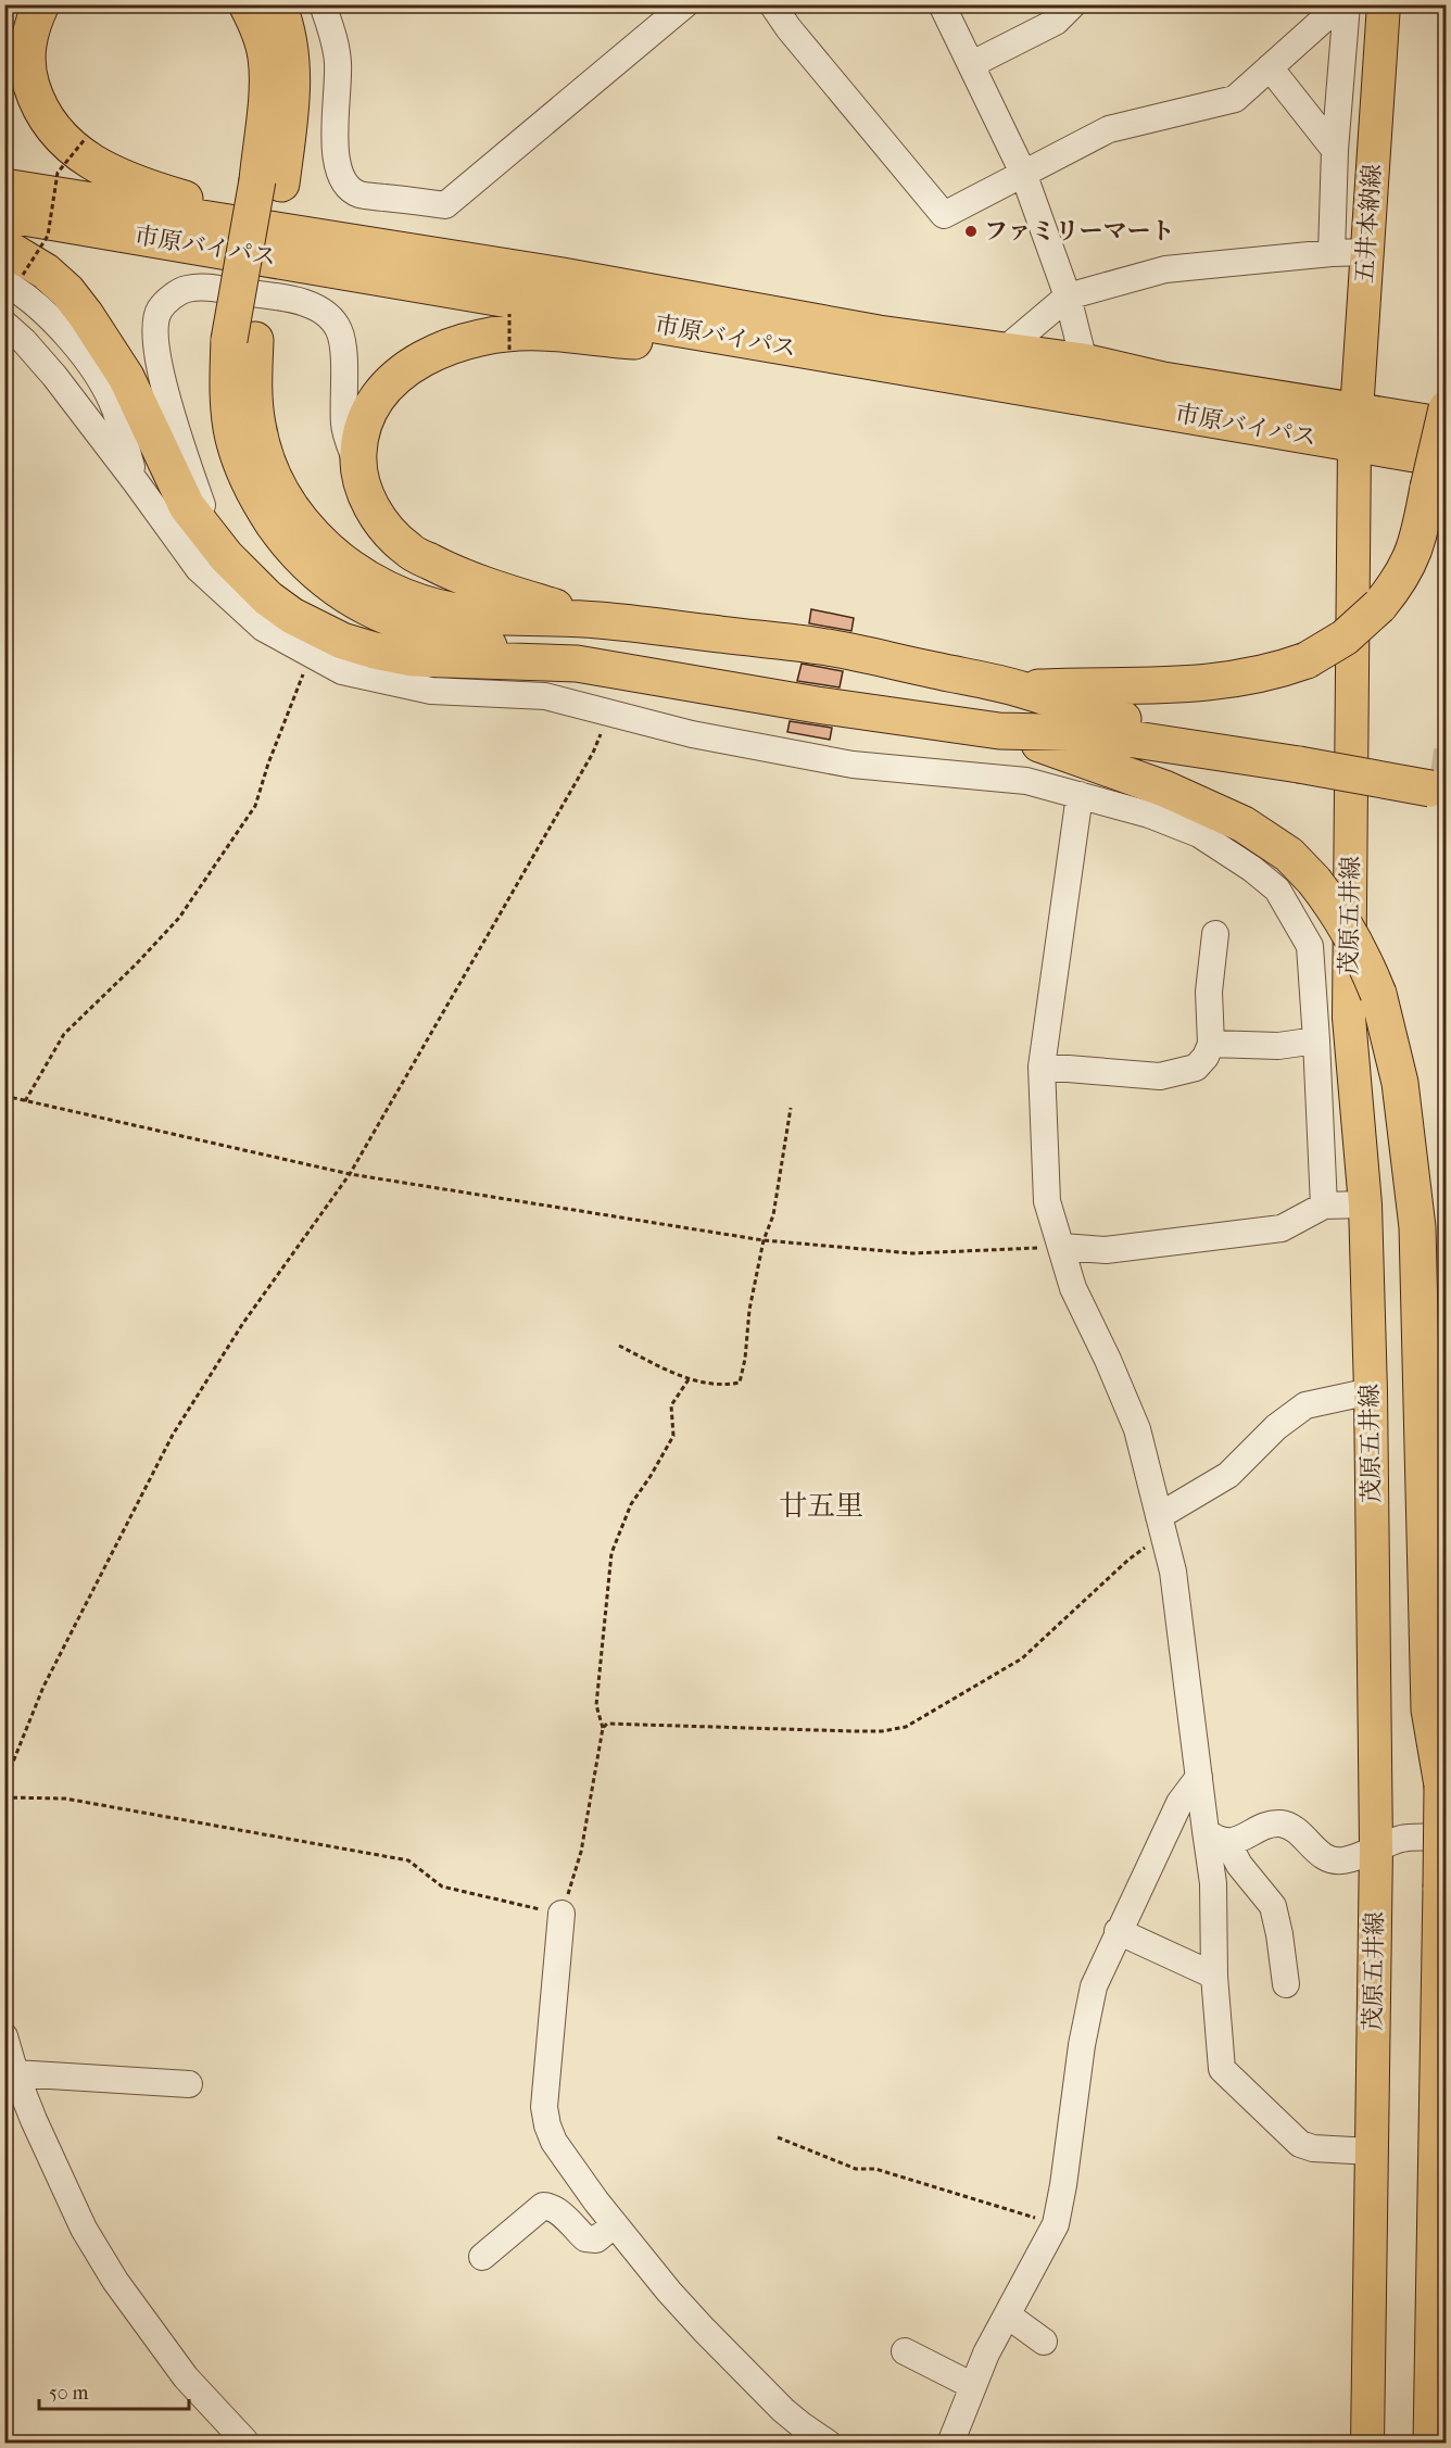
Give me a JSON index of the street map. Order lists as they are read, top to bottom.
{
  "streets": {
    "highway": ["市原バイパス"],
    "main road": ["五井本納線", "茂原五井線"]
  },
  "crossings": [
    ["五井本納線", "市原バイパス"],
    ["五井本納線", "茂原五井線"],
    ["市原バイパス", "茂原五井線"]
  ],
  "districts": ["廿五里"],
  "places": ["ファミリーマート"],
  "scale_bar": "50 m"
}
